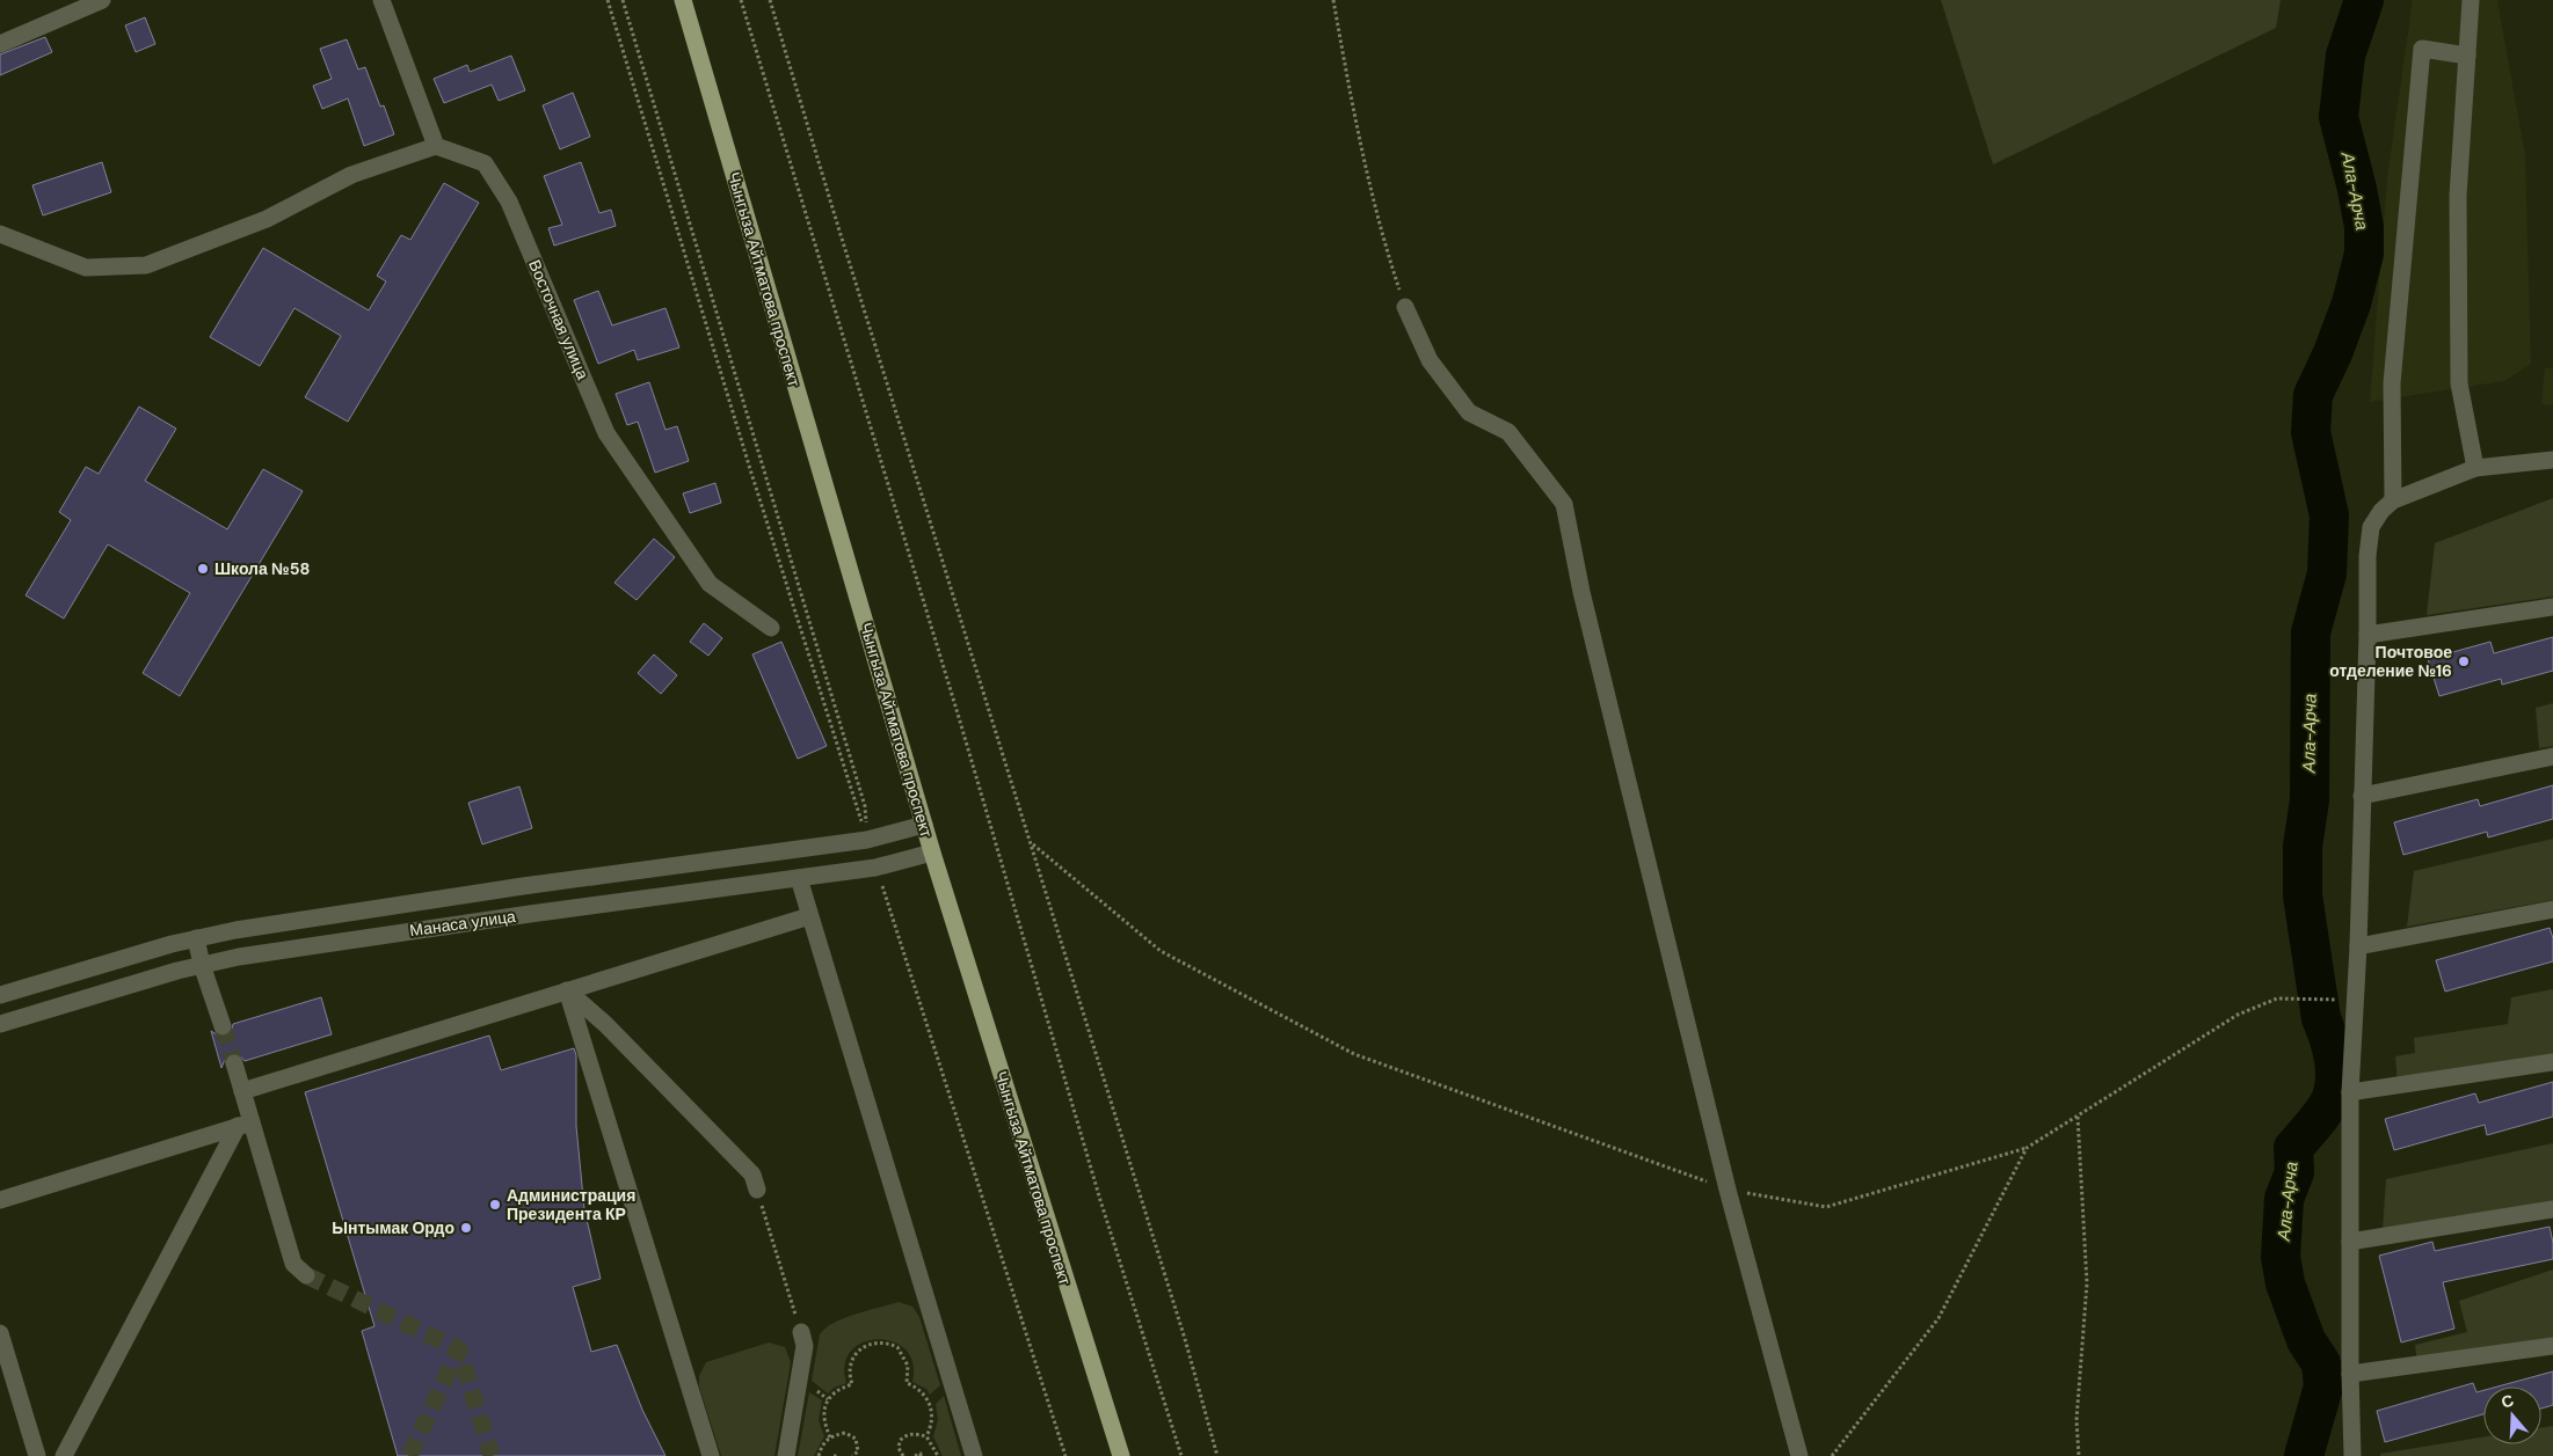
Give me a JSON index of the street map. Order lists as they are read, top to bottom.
{
  "streets": {
    "main road": ["Чынгыза Айтматова проспект"],
    "street": ["Восточная улица", "Манаса улица"]
  },
  "crossings": [
    ["Чынгыза Айтматова проспект", "Манаса улица"]
  ],
  "water": ["Ала-Арча"],
  "places": [
    "Школа №58",
    "Почтовое отделение №16",
    "Администрация Президента КР",
    "Ынтымак Ордо"
  ],
  "north": "top"
}
